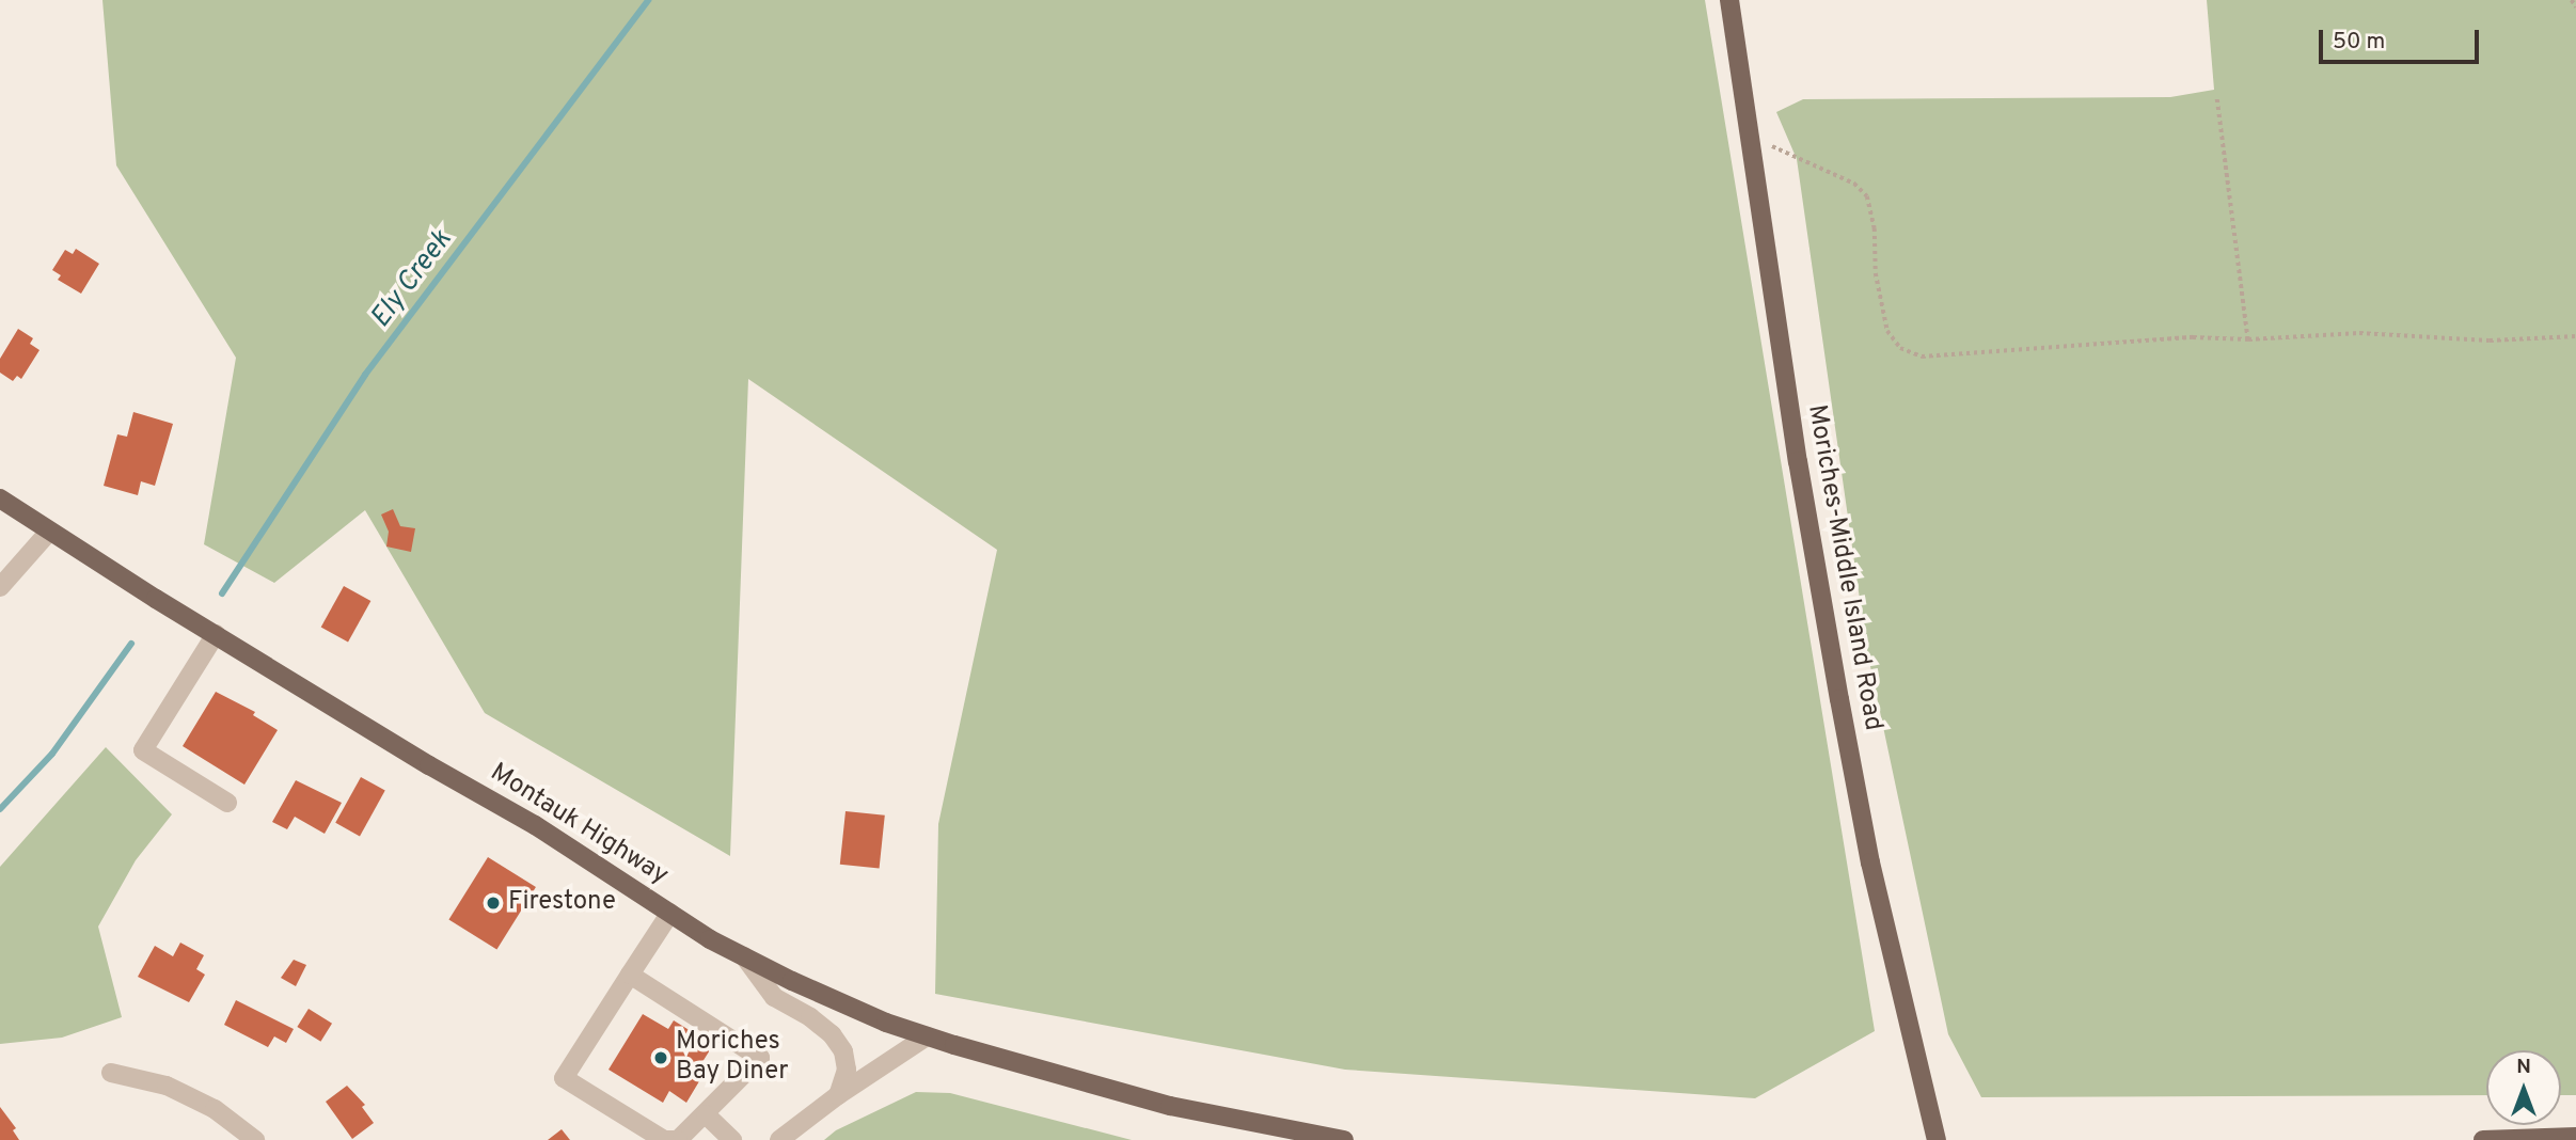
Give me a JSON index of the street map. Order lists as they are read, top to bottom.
{
  "streets": {
    "main road": ["Moriches-Middle Island Road", "Montauk Highway"]
  },
  "water": ["Ely Creek"],
  "places": ["Firestone", "Moriches Bay Diner"],
  "scale_bar": "50 m",
  "north": "top"
}
